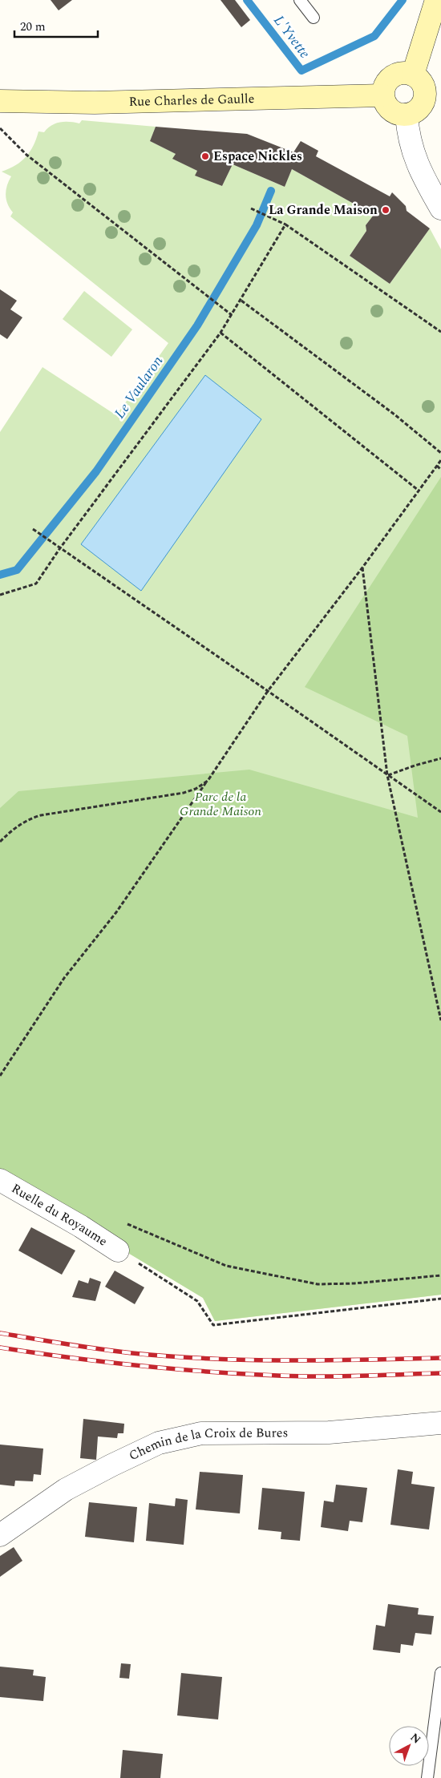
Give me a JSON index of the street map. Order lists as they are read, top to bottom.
{
  "streets": {
    "main road": ["Rue Charles de Gaulle"],
    "street": ["Ruelle du Royaume", "Chemin de la Croix de Bures"]
  },
  "water": ["L'Yvette", "Le Vaularon"],
  "parks": ["Parc de la Grande Maison"],
  "places": ["Espace Nickles", "La Grande Maison"],
  "scale_bar": "20 m",
  "north": "top right"
}
